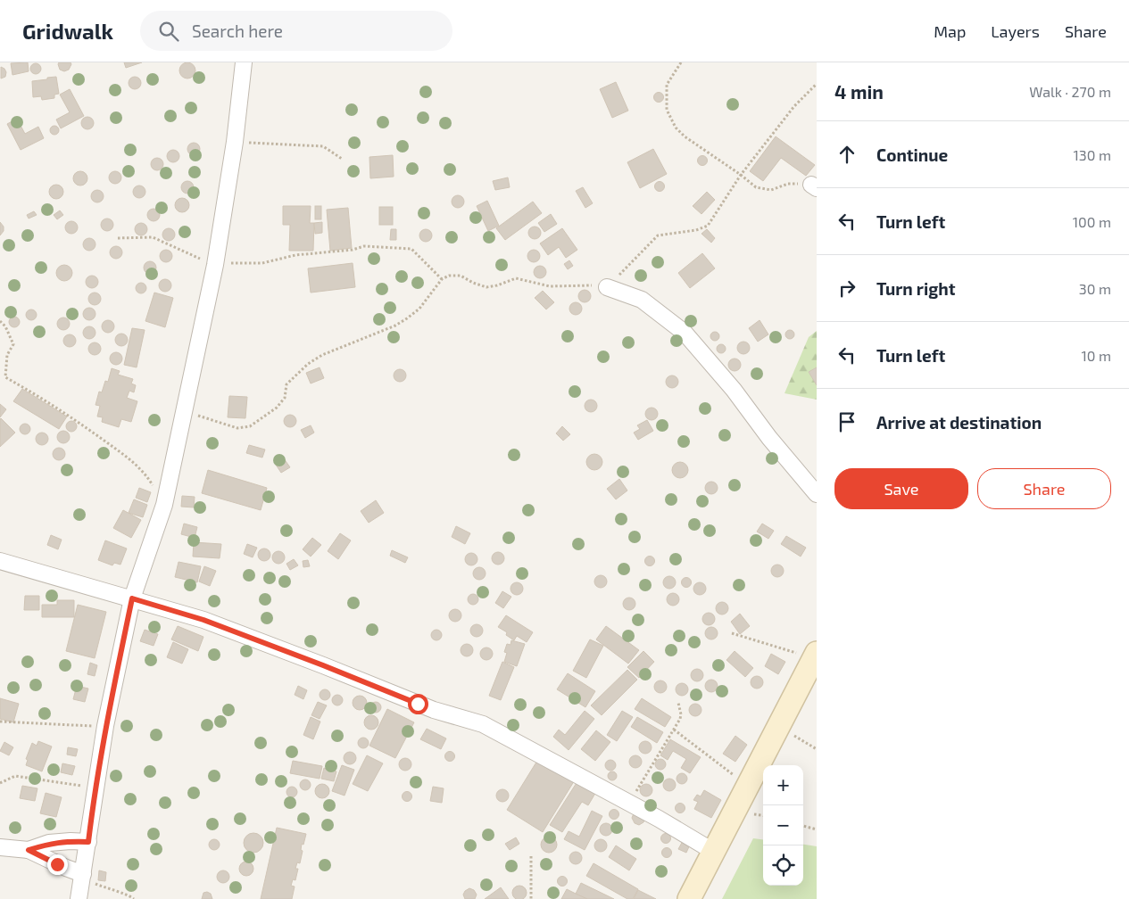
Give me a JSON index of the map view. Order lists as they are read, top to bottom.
{
  "page": {
    "header": "Gridwalk",
    "search": "Search here",
    "nav": ["Map", "Layers", "Share"],
    "heading": ["4 min", "Walk · 270 m"],
    "list": [
      ["Continue", "130 m"],
      ["Turn left", "100 m"],
      ["Turn right", "30 m"],
      ["Turn left", "10 m"],
      "Arrive at destination"
    ],
    "buttons": ["Save", "Share"],
    "map_buttons": ["+", "−"]
  }
}
